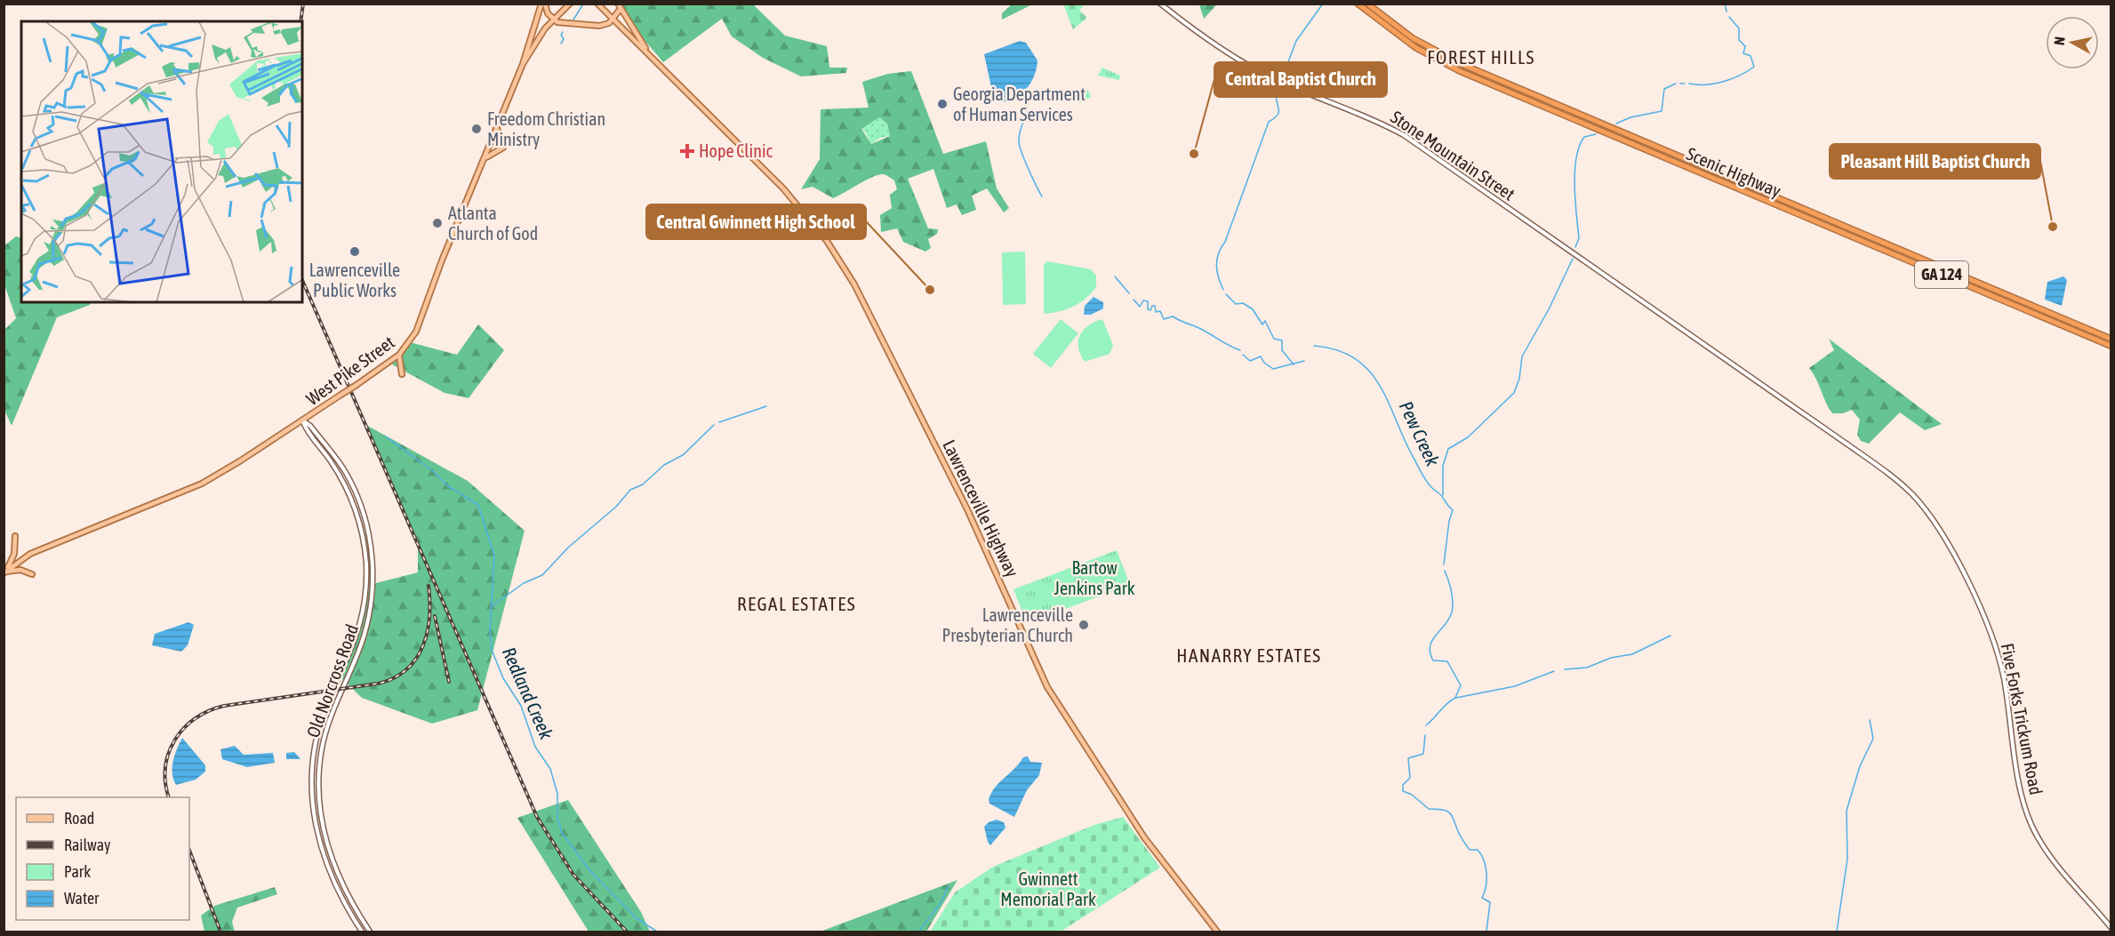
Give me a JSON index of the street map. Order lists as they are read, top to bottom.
{
  "streets": {
    "highway": ["Scenic Highway", "GA 124"],
    "main road": [
      "Stone Mountain Street",
      "West Pike Street",
      "Lawrenceville Highway",
      "Old Norcross Road",
      "Five Forks Trickum Road"
    ]
  },
  "crossings": [
    ["Stone Mountain Street", "Five Forks Trickum Road"],
    ["West Pike Street", "Old Norcross Road"]
  ],
  "districts": ["FOREST HILLS", "REGAL ESTATES", "HANARRY ESTATES"],
  "water": ["Pew Creek", "Redland Creek"],
  "parks": ["Bartow Jenkins Park", "Gwinnett Memorial Park"],
  "places": {
    "other": [
      "Georgia Department of Human Services",
      "Freedom Christian Ministry",
      "Central Baptist Church",
      "Atlanta Church of God",
      "Pleasant Hill Baptist Church",
      "Lawrenceville Public Works",
      "Central Gwinnett High School",
      "Lawrenceville Presbyterian Church"
    ],
    "health": ["Hope Clinic"]
  },
  "legend": [
    "Road",
    "Railway",
    "Park",
    "Water"
  ],
  "north": "left"
}
